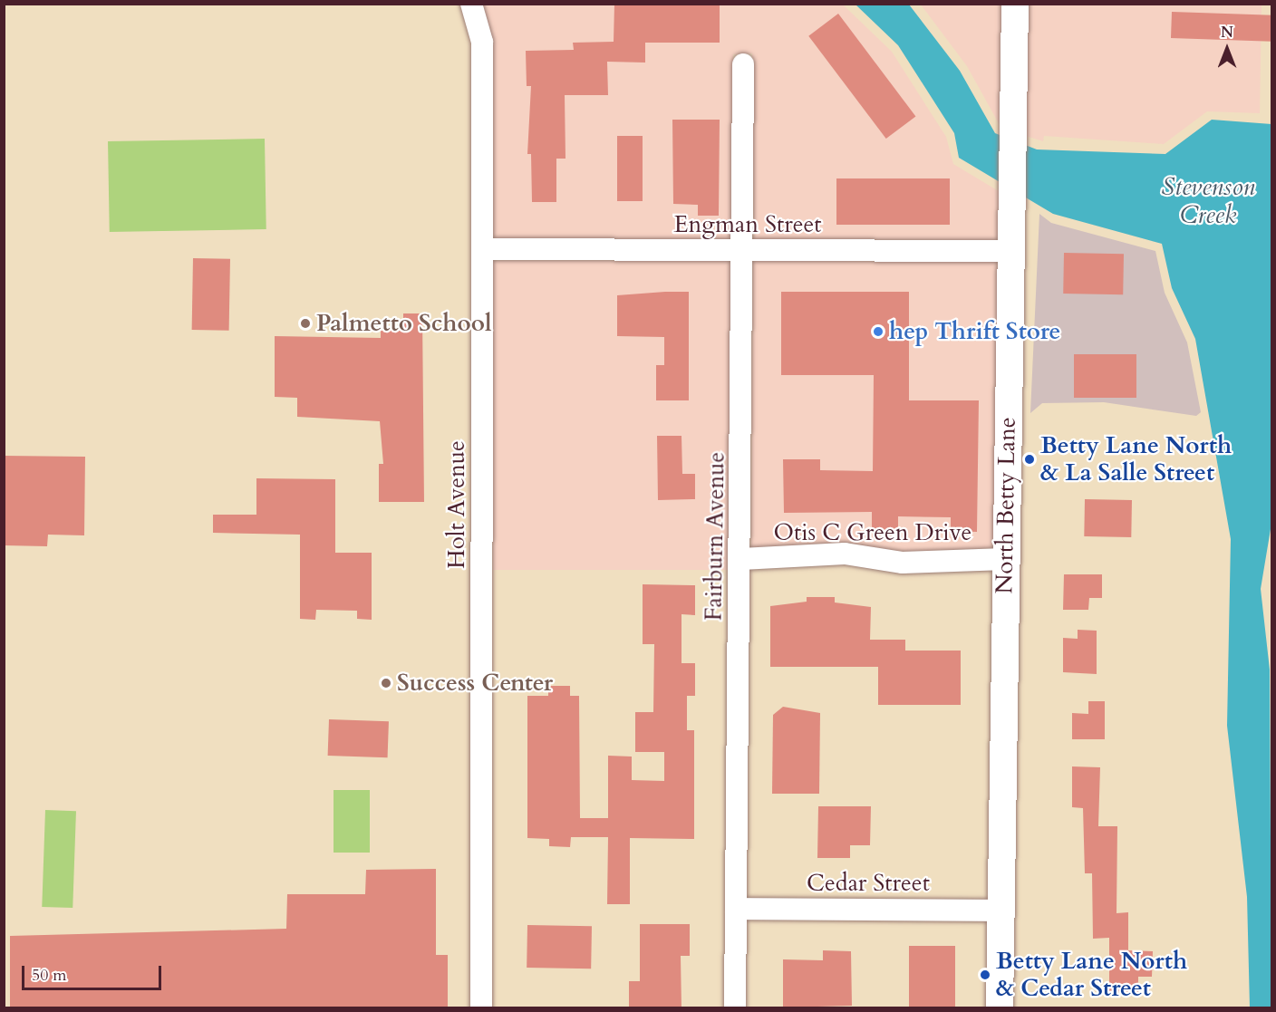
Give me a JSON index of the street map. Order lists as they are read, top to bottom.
{
  "streets": {
    "street": [
      "Engman Street",
      "Holt Avenue",
      "North Betty Lane",
      "Otis C Green Drive",
      "Fairburn Avenue",
      "Cedar Street"
    ]
  },
  "crossings": [
    ["Engman Street", "Holt Avenue"],
    ["Engman Street", "North Betty Lane"],
    ["Engman Street", "Fairburn Avenue"],
    ["North Betty Lane", "Otis C Green Drive"],
    ["North Betty Lane", "Cedar Street"],
    ["Otis C Green Drive", "Fairburn Avenue"],
    ["Fairburn Avenue", "Cedar Street"]
  ],
  "water": ["Stevenson Creek"],
  "places": [
    "Palmetto School",
    "hep Thrift Store",
    "Betty Lane North & La Salle Street",
    "Success Center",
    "Betty Lane North & Cedar Street"
  ],
  "scale_bar": "50 m",
  "north": "top"
}
